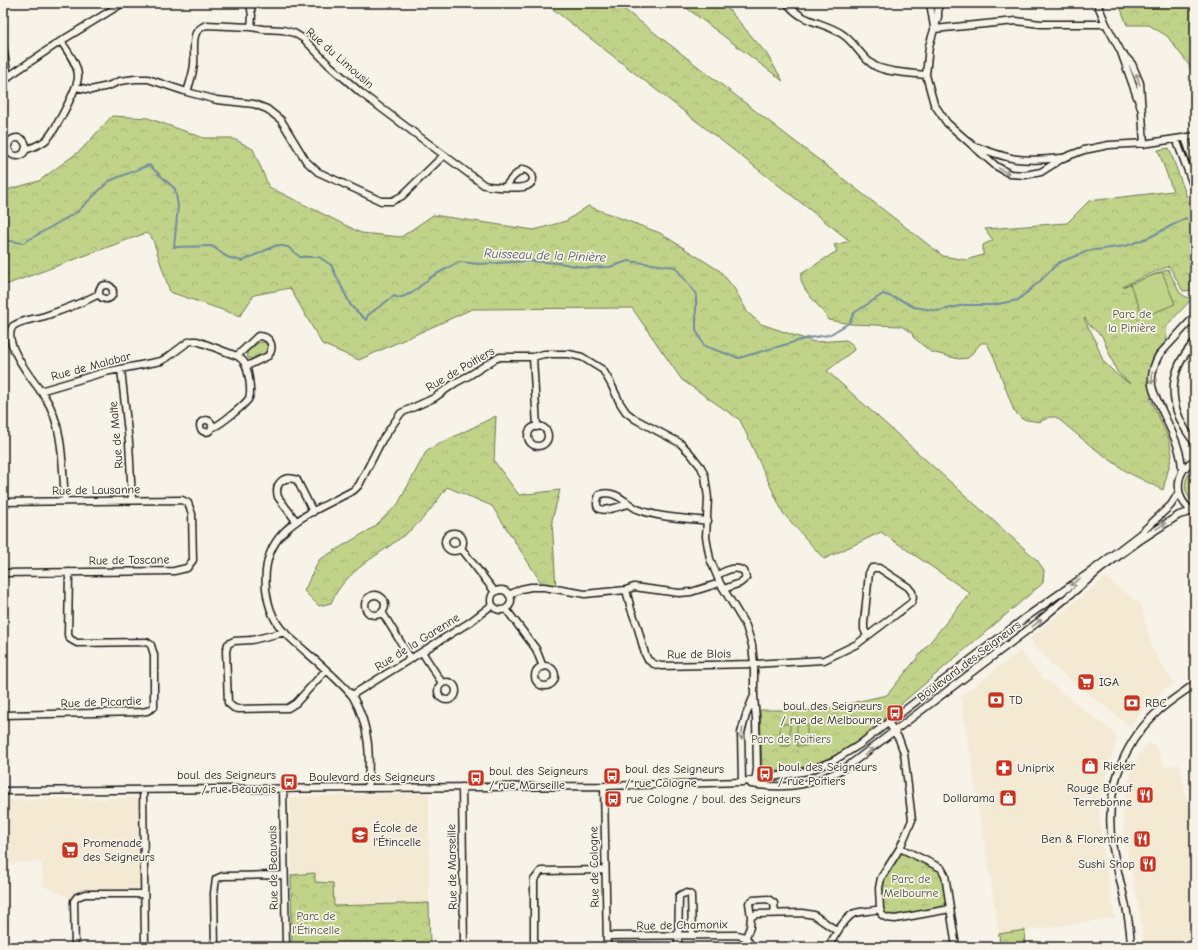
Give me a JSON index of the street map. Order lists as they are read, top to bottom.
{
  "streets": {
    "street": [
      "Rue du Limousin",
      "Rue de Malabar",
      "Rue de Poitiers",
      "Rue de Malte",
      "Rue de Lausanne",
      "Rue de Toscane",
      "Rue de la Garenne",
      "Rue de Blois",
      "Boulevard des Seigneurs",
      "Rue de Picardie",
      "Rue de Marseille",
      "Rue de Cologne",
      "Rue de Beauvais",
      "Rue de Chamonix"
    ]
  },
  "crossings": [
    ["Rue de Malabar", "Rue de Malte"],
    ["Rue de Poitiers", "Rue de la Garenne"],
    ["Rue de Poitiers", "Rue de Blois"],
    ["Rue de Poitiers", "Boulevard des Seigneurs"],
    ["Rue de Malte", "Rue de Lausanne"],
    ["Rue de Lausanne", "Rue de Toscane"],
    ["Rue de Toscane", "Rue de Picardie"],
    ["Boulevard des Seigneurs", "Rue de Marseille"],
    ["Boulevard des Seigneurs", "Rue de Cologne"],
    ["Boulevard des Seigneurs", "Rue de Beauvais"],
    ["Rue de Cologne", "Rue de Chamonix"]
  ],
  "water": ["Ruisseau de la Pinière"],
  "parks": [
    "Parc de la Pinière",
    "Parc de Poitiers",
    "Parc de Melbourne",
    "Parc de l'Étincelle"
  ],
  "places": {
    "supermarket": ["IGA", "Promenade des Seigneurs"],
    "bank": ["TD", "RBC"],
    "bus stop": [
      "boul. des Seigneurs / rue de Melbourne",
      "boul. des Seigneurs / rue Poitiers",
      "boul. des Seigneurs / rue Cologne",
      "boul. des Seigneurs / rue Marseille",
      "boul. des Seigneurs / rue Beauvais",
      "rue Cologne / boul. des Seigneurs"
    ],
    "shop": ["Rieker", "Dollarama"],
    "pharmacy": ["Uniprix"],
    "restaurant": ["Rouge Boeuf Terrebonne", "Ben & Florentine", "Sushi Shop"],
    "school or university": ["École de l'Étincelle"]
  }
}
